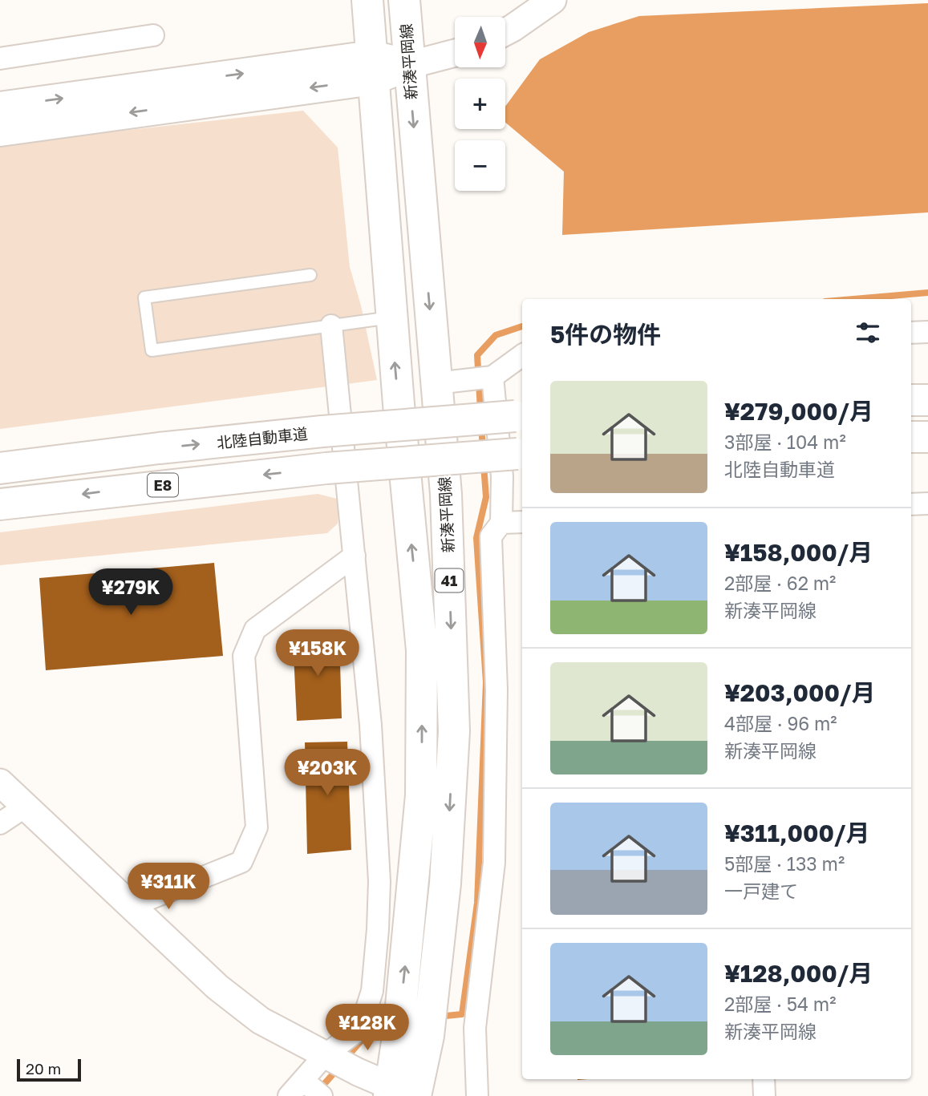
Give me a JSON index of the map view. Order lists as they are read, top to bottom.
{
  "streets": {
    "main road": [
      "新湊平岡線",
      "北陸自動車道",
      "E8",
      "41"
    ]
  },
  "crossings": [
    ["新湊平岡線", "41"]
  ],
  "scale_bar": "20 m",
  "north": "bottom",
  "page": {
    "map_buttons": ["+", "−"],
    "heading": "5件の物件",
    "list": [
      {
        "name": "¥279,000/月",
        "note": "3部屋 · 104 m² · 北陸自動車道"
      },
      {
        "name": "¥158,000/月",
        "note": "2部屋 · 62 m² · 新湊平岡線"
      },
      {
        "name": "¥203,000/月",
        "note": "4部屋 · 96 m² · 新湊平岡線"
      },
      {
        "name": "¥311,000/月",
        "note": "5部屋 · 133 m² · 一戸建て"
      },
      {
        "name": "¥128,000/月",
        "note": "2部屋 · 54 m² · 新湊平岡線"
      }
    ],
    "price": [
      "¥279K",
      "¥158K",
      "¥203K",
      "¥311K",
      "¥128K"
    ],
    "scale": "20 m"
  }
}
